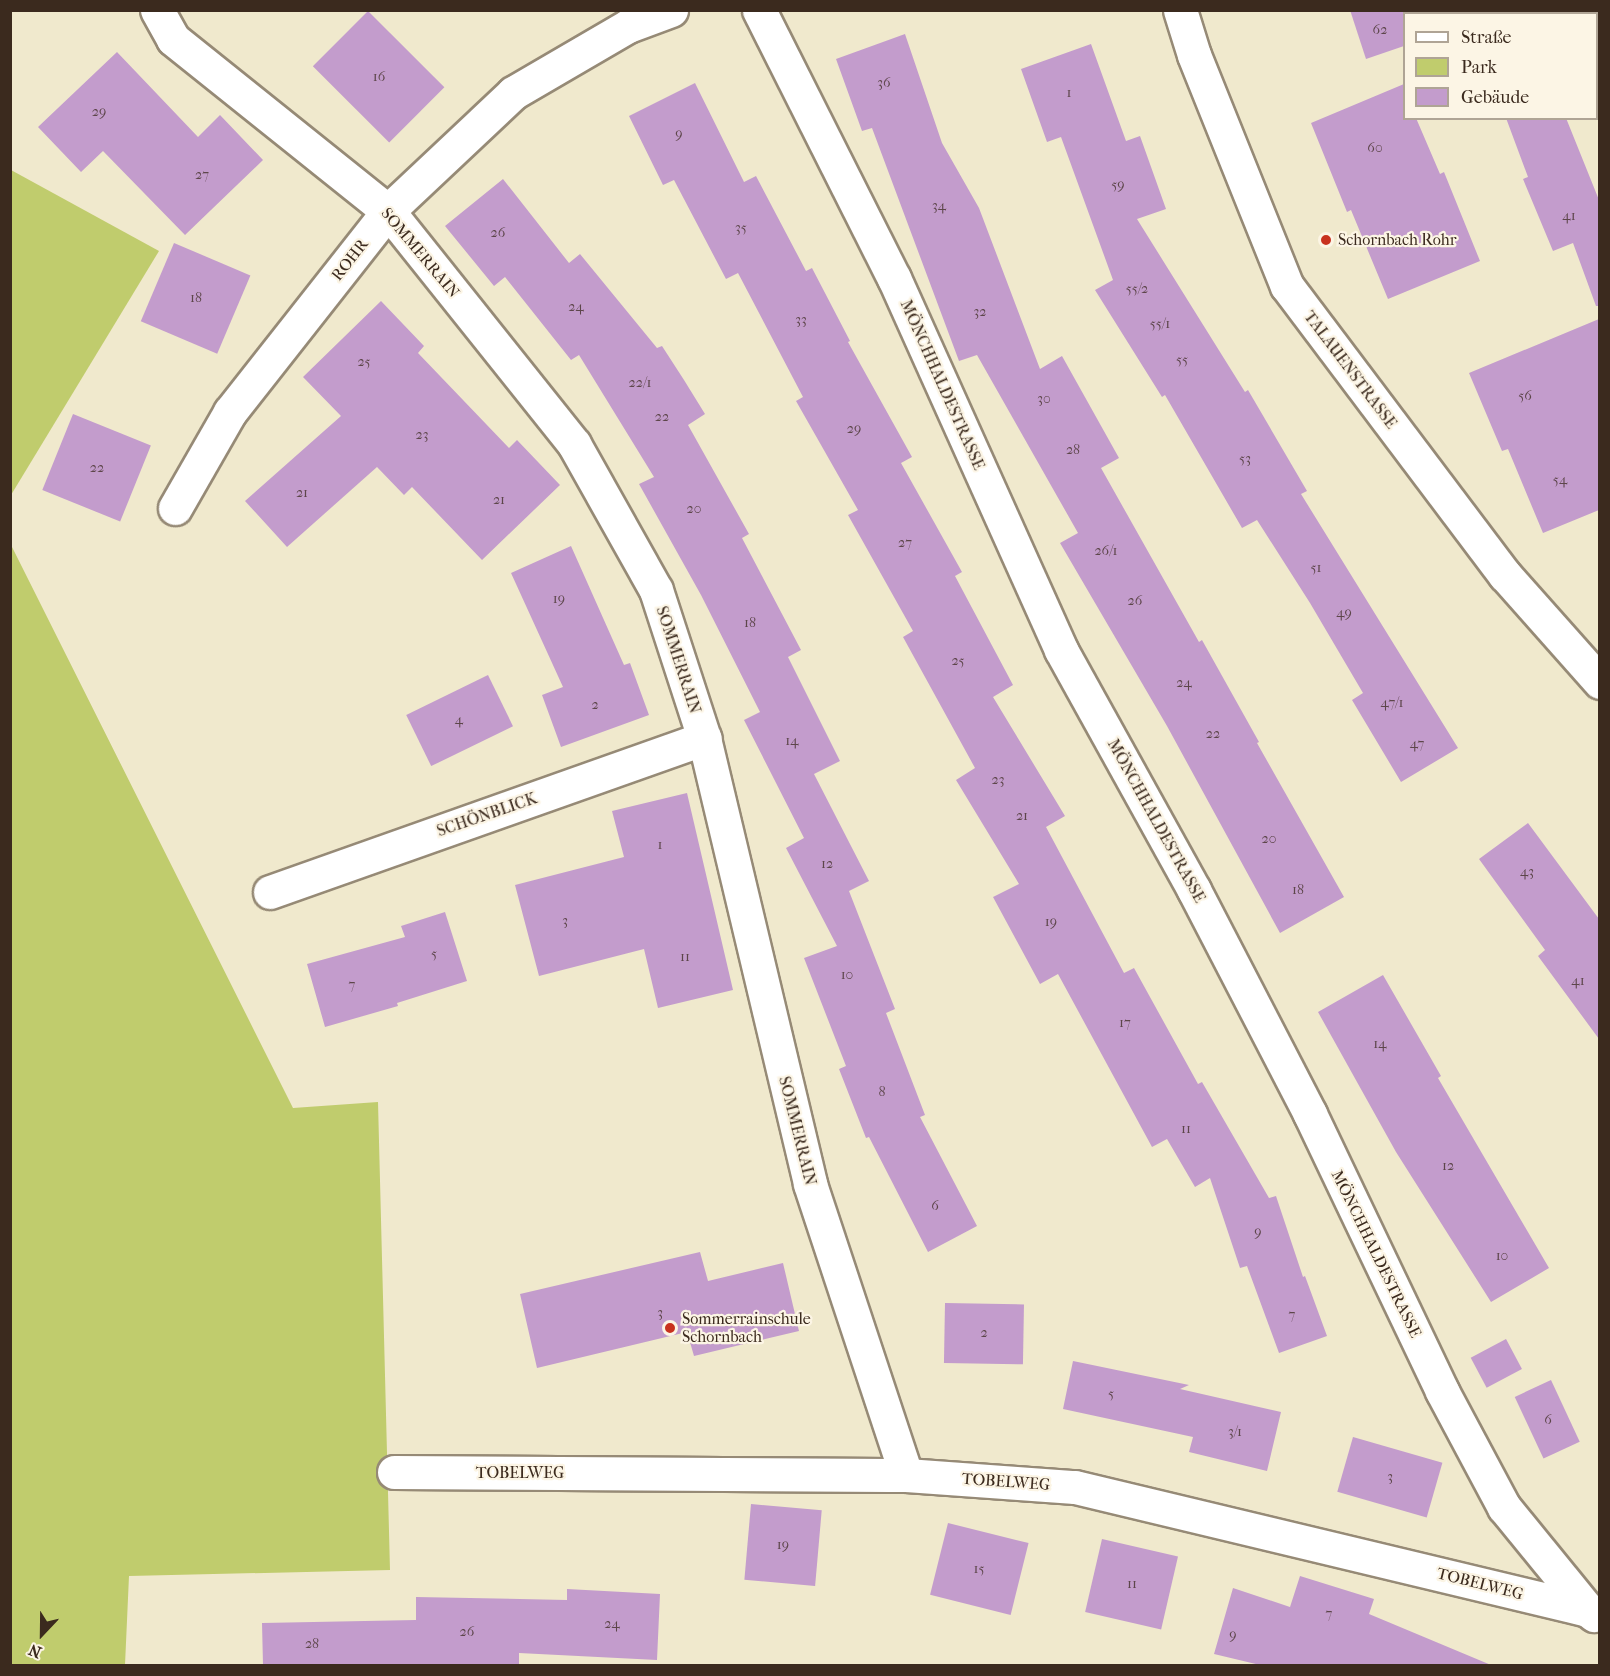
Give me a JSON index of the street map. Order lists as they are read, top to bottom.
{
  "streets": {
    "street": [
      "SOMMERRAIN",
      "ROHR",
      "TALAUENSTRASSE",
      "MÖNCHHALDESTRASSE",
      "SCHÖNBLICK",
      "TOBELWEG"
    ]
  },
  "crossings": [
    ["SOMMERRAIN", "ROHR"],
    ["SOMMERRAIN", "SCHÖNBLICK"],
    ["SOMMERRAIN", "TOBELWEG"],
    ["MÖNCHHALDESTRASSE", "TOBELWEG"]
  ],
  "places": ["Schornbach Rohr", "Sommerrainschule Schornbach"],
  "house_numbers": [
    "62",
    "16",
    "36",
    "1",
    "29",
    "9",
    "60",
    "27",
    "59",
    "34",
    "41",
    "35",
    "26",
    "55/2",
    "18",
    "24",
    "32",
    "33",
    "55/1",
    "55",
    "25",
    "22/1",
    "56",
    "30",
    "22",
    "29",
    "23",
    "28",
    "53",
    "22",
    "54",
    "21",
    "21",
    "20",
    "27",
    "26/1",
    "51",
    "19",
    "26",
    "49",
    "18",
    "25",
    "24",
    "47/1",
    "2",
    "4",
    "22",
    "14",
    "47",
    "23",
    "21",
    "20",
    "1",
    "12",
    "43",
    "18",
    "3",
    "19",
    "5",
    "11",
    "10",
    "41",
    "7",
    "17",
    "14",
    "8",
    "11",
    "12",
    "6",
    "9",
    "10",
    "3",
    "7",
    "2",
    "5",
    "6",
    "3/1",
    "3",
    "19",
    "15",
    "11",
    "7",
    "24",
    "26",
    "9",
    "28"
  ],
  "legend": ["Straße", "Park", "Gebäude"],
  "north": "bottom"
}
